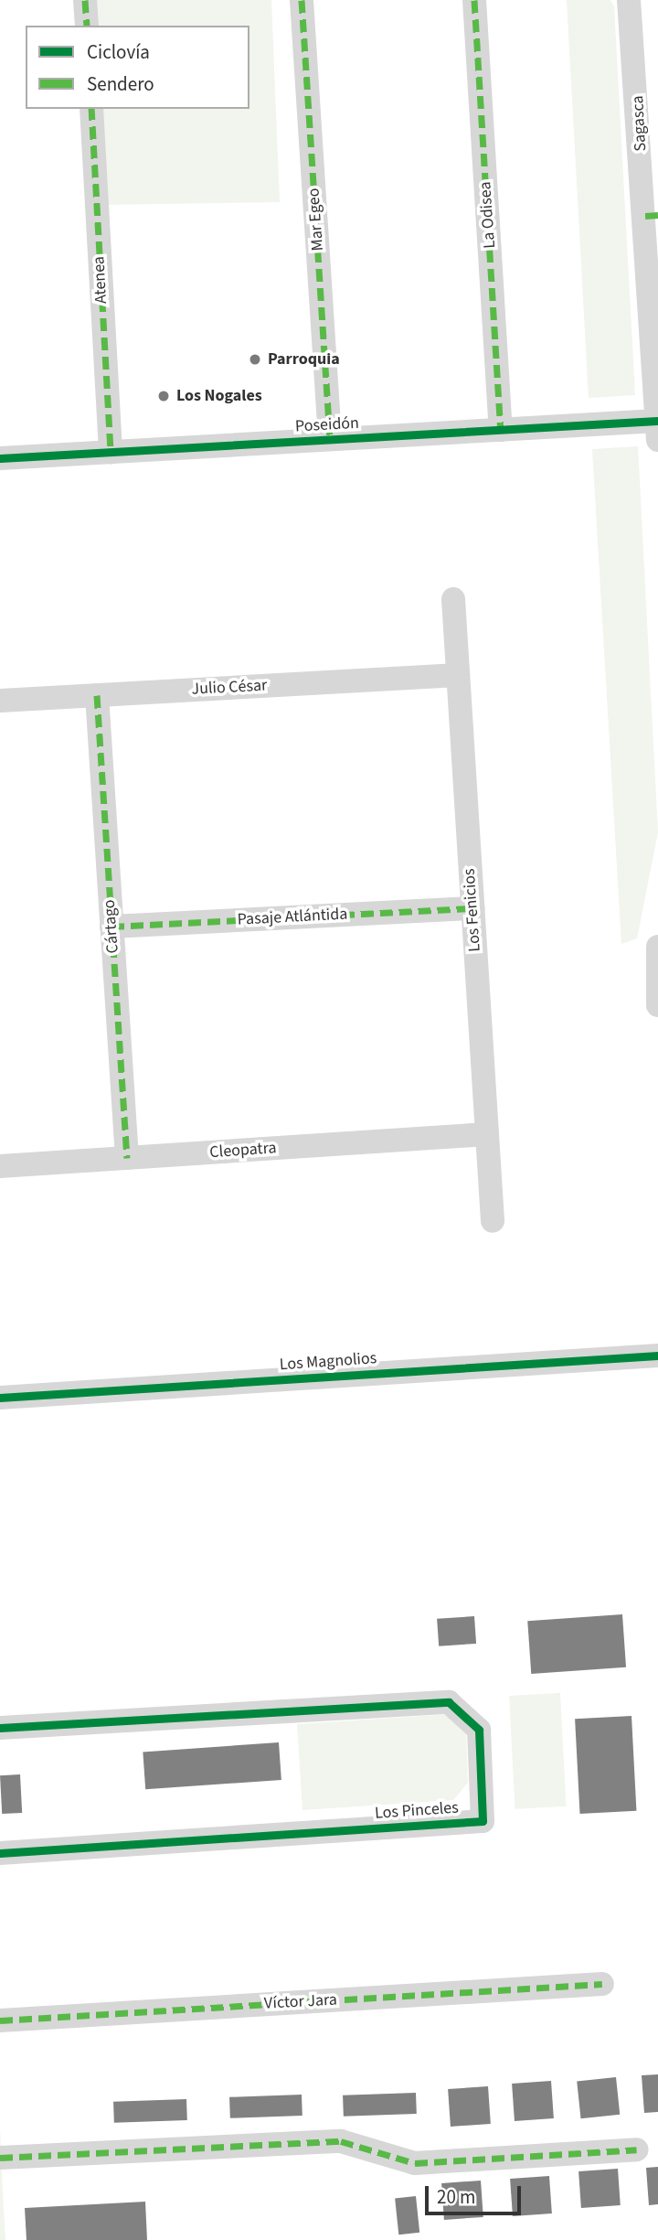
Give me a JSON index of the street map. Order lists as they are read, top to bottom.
{
  "streets": {
    "street": [
      "Sagasca",
      "La Odisea",
      "Mar Egeo",
      "Atenea",
      "Poseidón",
      "Julio César",
      "Los Fenicios",
      "Pasaje Atlántida",
      "Cártago",
      "Cleopatra",
      "Los Magnolios",
      "Los Pinceles",
      "Víctor Jara"
    ]
  },
  "crossings": [
    ["Sagasca", "Poseidón"],
    ["La Odisea", "Poseidón"],
    ["Mar Egeo", "Poseidón"],
    ["Atenea", "Poseidón"],
    ["Julio César", "Los Fenicios"],
    ["Julio César", "Cártago"],
    ["Los Fenicios", "Pasaje Atlántida"],
    ["Los Fenicios", "Cleopatra"],
    ["Pasaje Atlántida", "Cártago"],
    ["Cártago", "Cleopatra"]
  ],
  "places": ["Parroquia", "Los Nogales"],
  "legend": ["Ciclovía", "Sendero"],
  "scale_bar": "20 m"
}
